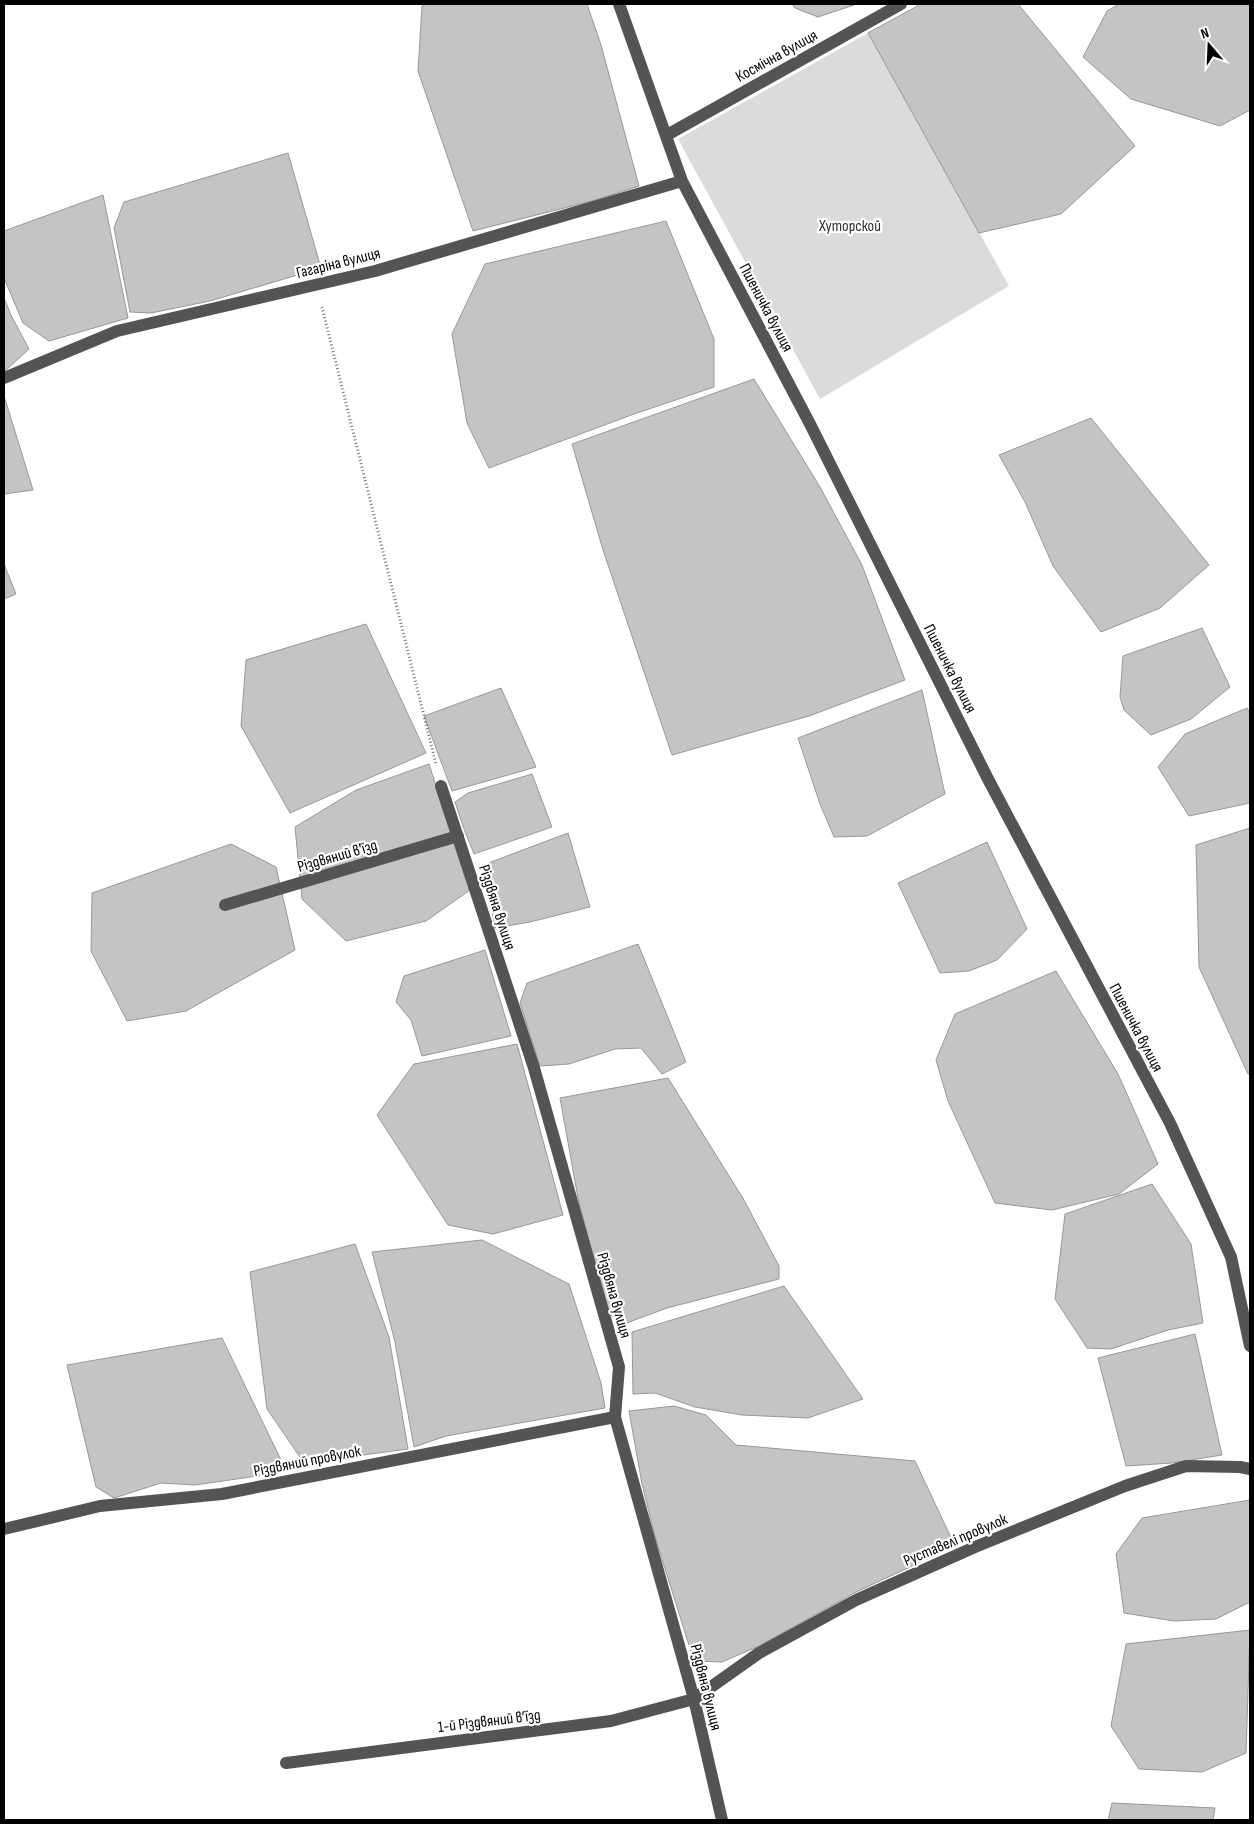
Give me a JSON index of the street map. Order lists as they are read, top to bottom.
{
  "streets": {
    "street": [
      "Космічна вулиця",
      "Гагаріна вулиця",
      "Пшеничка вулиця",
      "Різдвяний в'їзд",
      "Різдвяна вулиця",
      "Різдвяний провулок",
      "Руставелі провулок",
      "1-й Різдвяний в’їзд"
    ]
  },
  "crossings": [
    ["Космічна вулиця", "Пшеничка вулиця"],
    ["Гагаріна вулиця", "Пшеничка вулиця"],
    ["Різдвяний в'їзд", "Різдвяна вулиця"],
    ["Різдвяна вулиця", "Різдвяний провулок"],
    ["Різдвяна вулиця", "Руставелі провулок"],
    ["Різдвяна вулиця", "1-й Різдвяний в’їзд"],
    ["Руставелі провулок", "1-й Різдвяний в’їзд"]
  ],
  "parks": ["Хуторской"],
  "north": "top"
}
